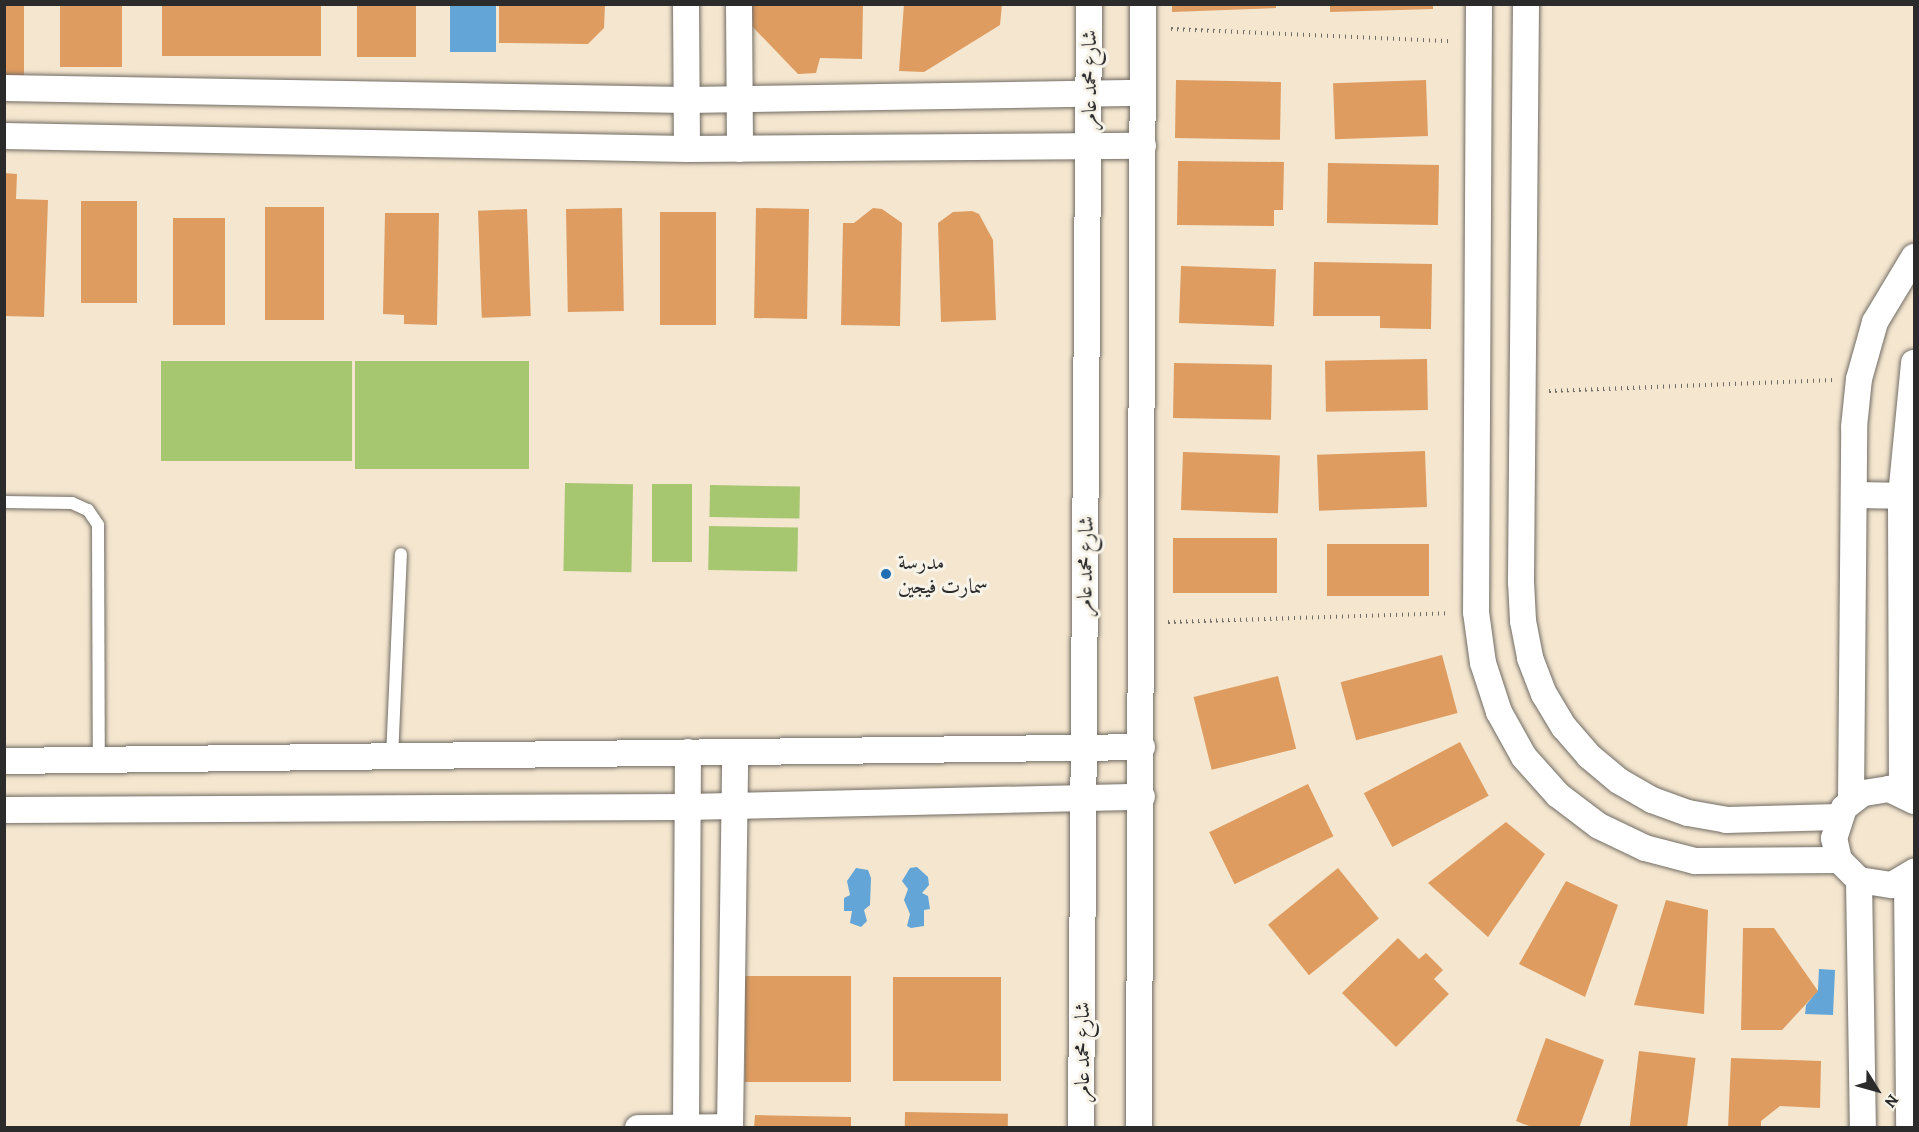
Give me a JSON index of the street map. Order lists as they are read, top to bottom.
{
  "streets": {
    "street": ["شارع محمد عامر"]
  },
  "places": ["مدرسة سمارت فيجين"],
  "north": "bottom right"
}
